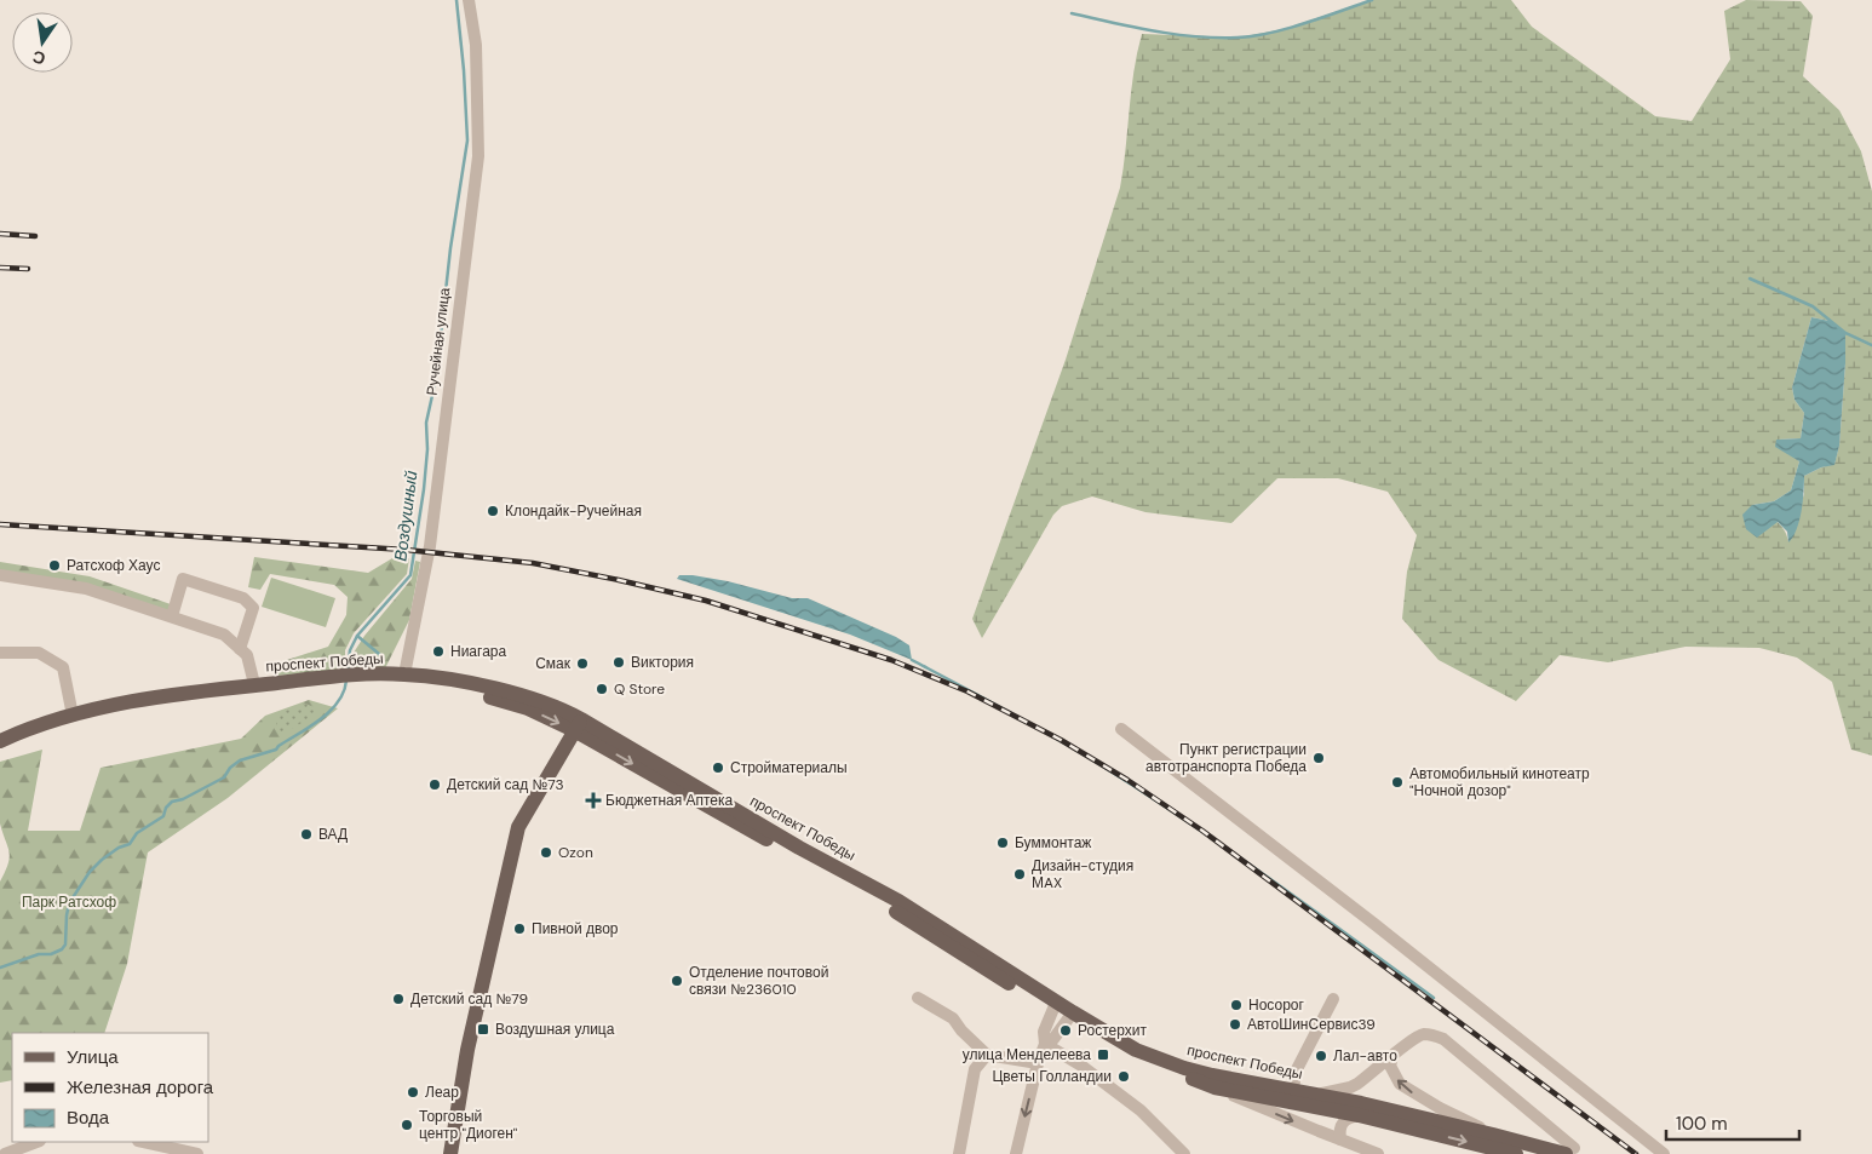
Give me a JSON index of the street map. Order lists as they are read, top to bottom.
{
  "streets": {
    "main road": ["проспект Победы"],
    "street": ["Ручейная улица"]
  },
  "crossings": [
    ["Ручейная улица", "проспект Победы"]
  ],
  "water": ["Воздушный"],
  "parks": ["Парк Ратсхоф"],
  "places": {
    "other": [
      "Клондайк-Ручейная",
      "Ратсхоф Хаус",
      "Ниагара",
      "Виктория",
      "Смак",
      "Q Store",
      "Пункт регистрации автотранспорта Победа",
      "Стройматериалы",
      "Автомобильный кинотеатр \"Ночной дозор\"",
      "Детский сад №73",
      "ВАД",
      "Буммонтаж",
      "Ozon",
      "Дизайн-студия МAX",
      "Пивной двор",
      "Отделение почтовой связи №236010",
      "Детский сад №79",
      "Носорог",
      "АвтоШинСервис39",
      "Ростерхит",
      "Лал-авто",
      "Цветы Голландии",
      "Леар",
      "Торговый центр \"Диоген\""
    ],
    "health": ["Бюджетная Аптека"],
    "transit": ["Воздушная улица", "улица Менделеева"]
  },
  "legend": ["Улица", "Железная дорога", "Вода"],
  "scale_bar": "100 m",
  "north": "bottom"
}
